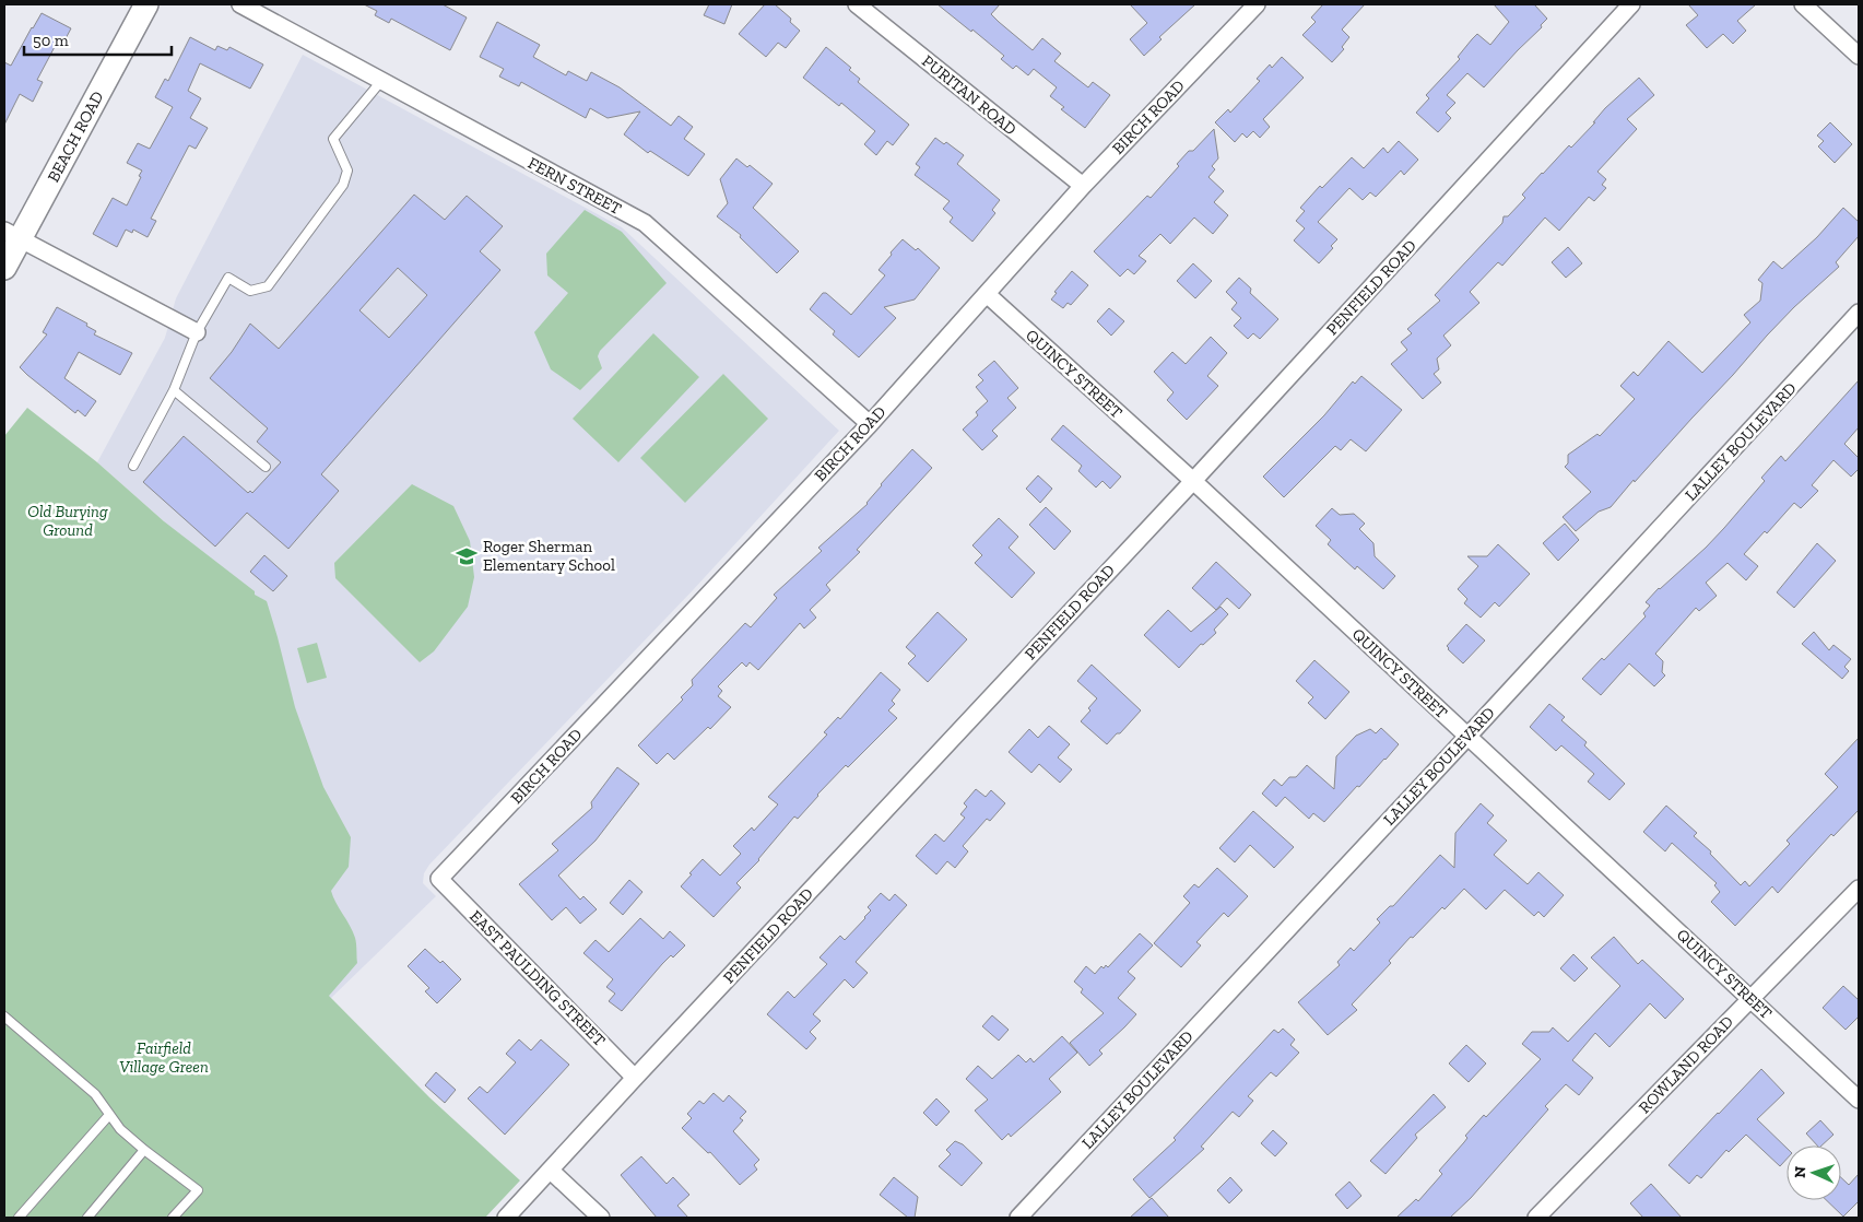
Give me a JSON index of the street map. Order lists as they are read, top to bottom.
{
  "streets": {
    "street": [
      "PURITAN ROAD",
      "BIRCH ROAD",
      "BEACH ROAD",
      "FERN STREET",
      "PENFIELD ROAD",
      "QUINCY STREET",
      "LALLEY BOULEVARD",
      "EAST PAULDING STREET",
      "ROWLAND ROAD"
    ]
  },
  "crossings": [
    ["PURITAN ROAD", "BIRCH ROAD"],
    ["BIRCH ROAD", "FERN STREET"],
    ["BIRCH ROAD", "QUINCY STREET"],
    ["BIRCH ROAD", "EAST PAULDING STREET"],
    ["PENFIELD ROAD", "QUINCY STREET"],
    ["PENFIELD ROAD", "EAST PAULDING STREET"],
    ["QUINCY STREET", "LALLEY BOULEVARD"],
    ["QUINCY STREET", "ROWLAND ROAD"]
  ],
  "parks": ["Old Burying Ground", "Fairfield Village Green"],
  "places": {
    "school or university": ["Roger Sherman Elementary School"]
  },
  "scale_bar": "50 m",
  "north": "left"
}
